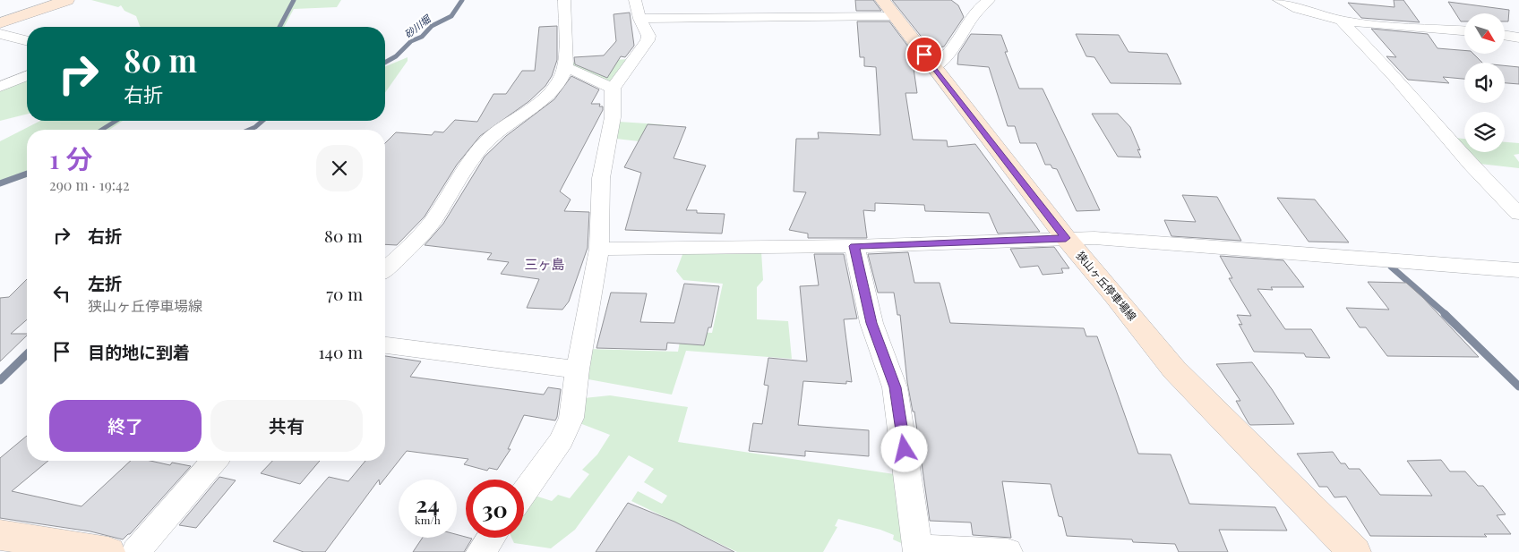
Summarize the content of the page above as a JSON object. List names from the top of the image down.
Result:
{
  "streets": {
    "main road": ["狭山ヶ丘停車場線"]
  },
  "districts": ["三ヶ島"],
  "water": ["砂川堀"],
  "north": "bottom right",
  "page": {
    "turn": ["80 m", "右折"],
    "heading": ["1 分", "290 m · 19:42"],
    "list": [
      {
        "name": "右折",
        "value": "80 m"
      },
      {
        "name": "左折",
        "note": "狭山ヶ丘停車場線",
        "value": "70 m"
      },
      {
        "name": "目的地に到着",
        "value": "140 m"
      }
    ],
    "buttons": ["終了", "共有"],
    "speed": "24 km/h",
    "limit": "30"
  }
}
